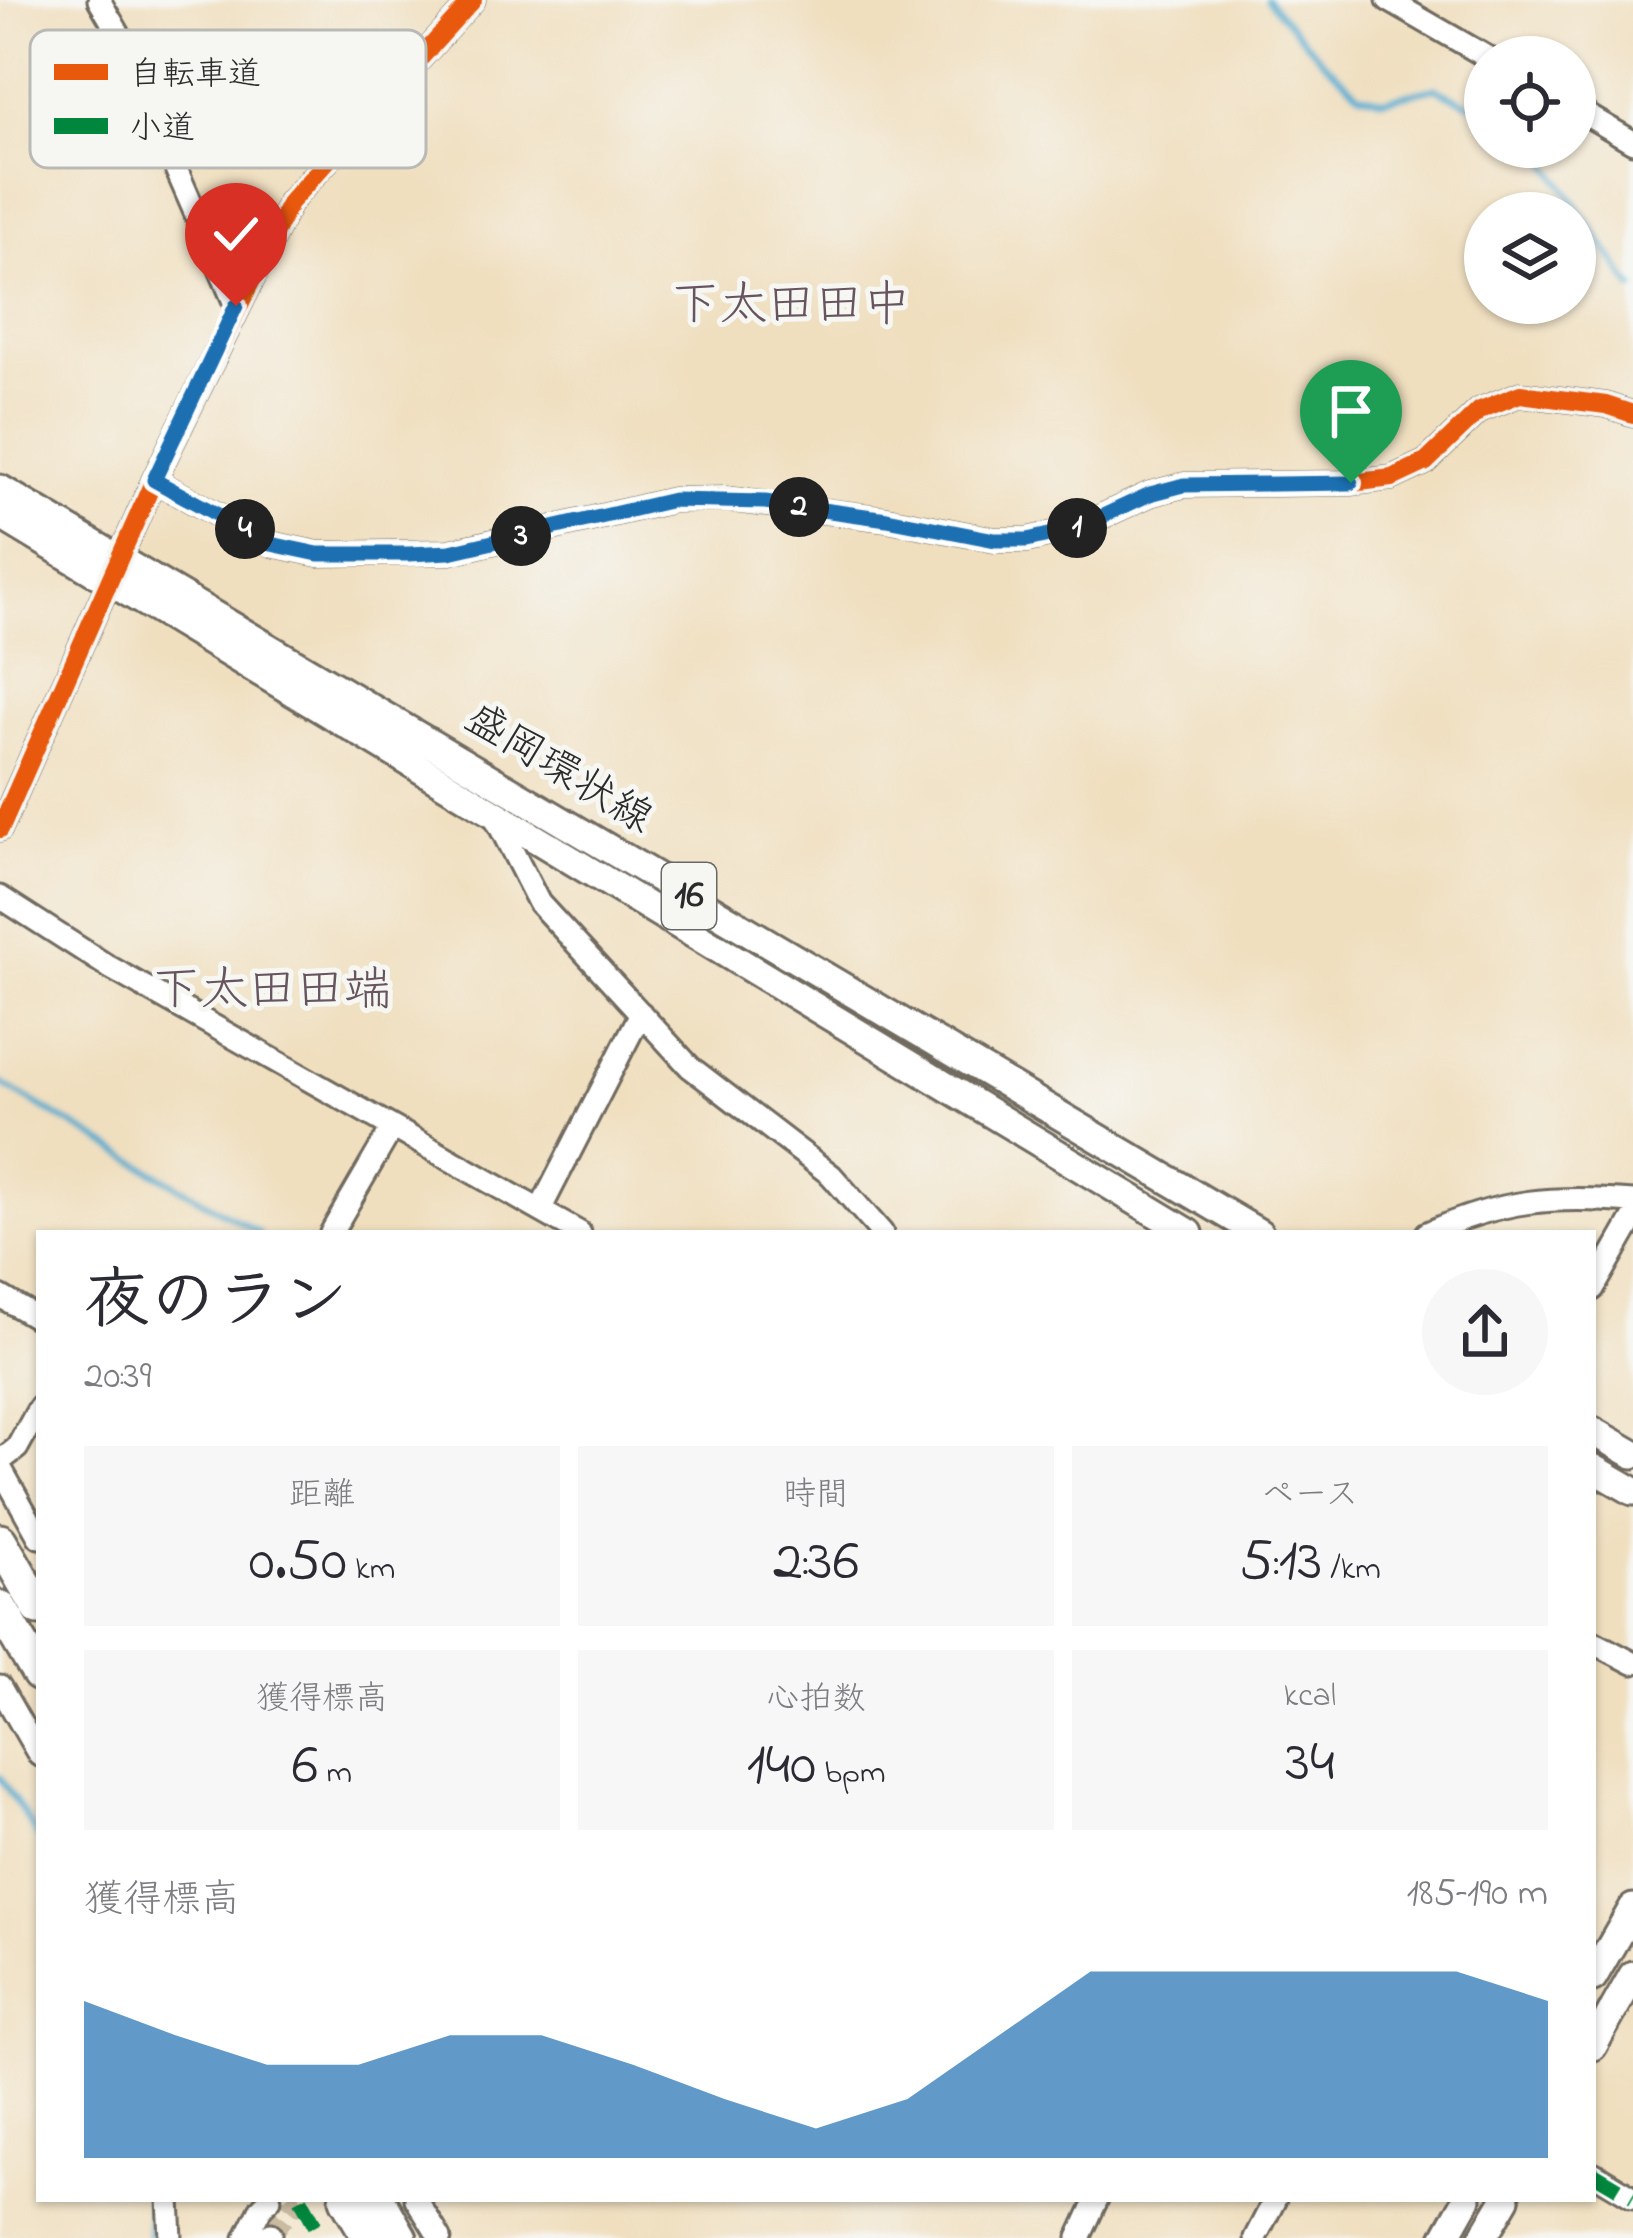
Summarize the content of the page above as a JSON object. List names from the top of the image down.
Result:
{
  "streets": {
    "main road": ["盛岡環状線", "16"]
  },
  "districts": ["下太田田中", "下太田田端"],
  "legend": ["自転車道", "小道"],
  "page": {
    "pins": [
      "2",
      "1",
      "4",
      "3"
    ],
    "heading": ["夜のラン", "20:39"],
    "stats": [
      ["距離", "0.50 km"],
      ["時間", "2:36"],
      ["ペース", "5:13 /km"],
      ["獲得標高", "6 m"],
      ["心拍数", "140 bpm"],
      ["kcal", "34"]
    ],
    "chart": ["獲得標高", "185–190 m"]
  }
}
